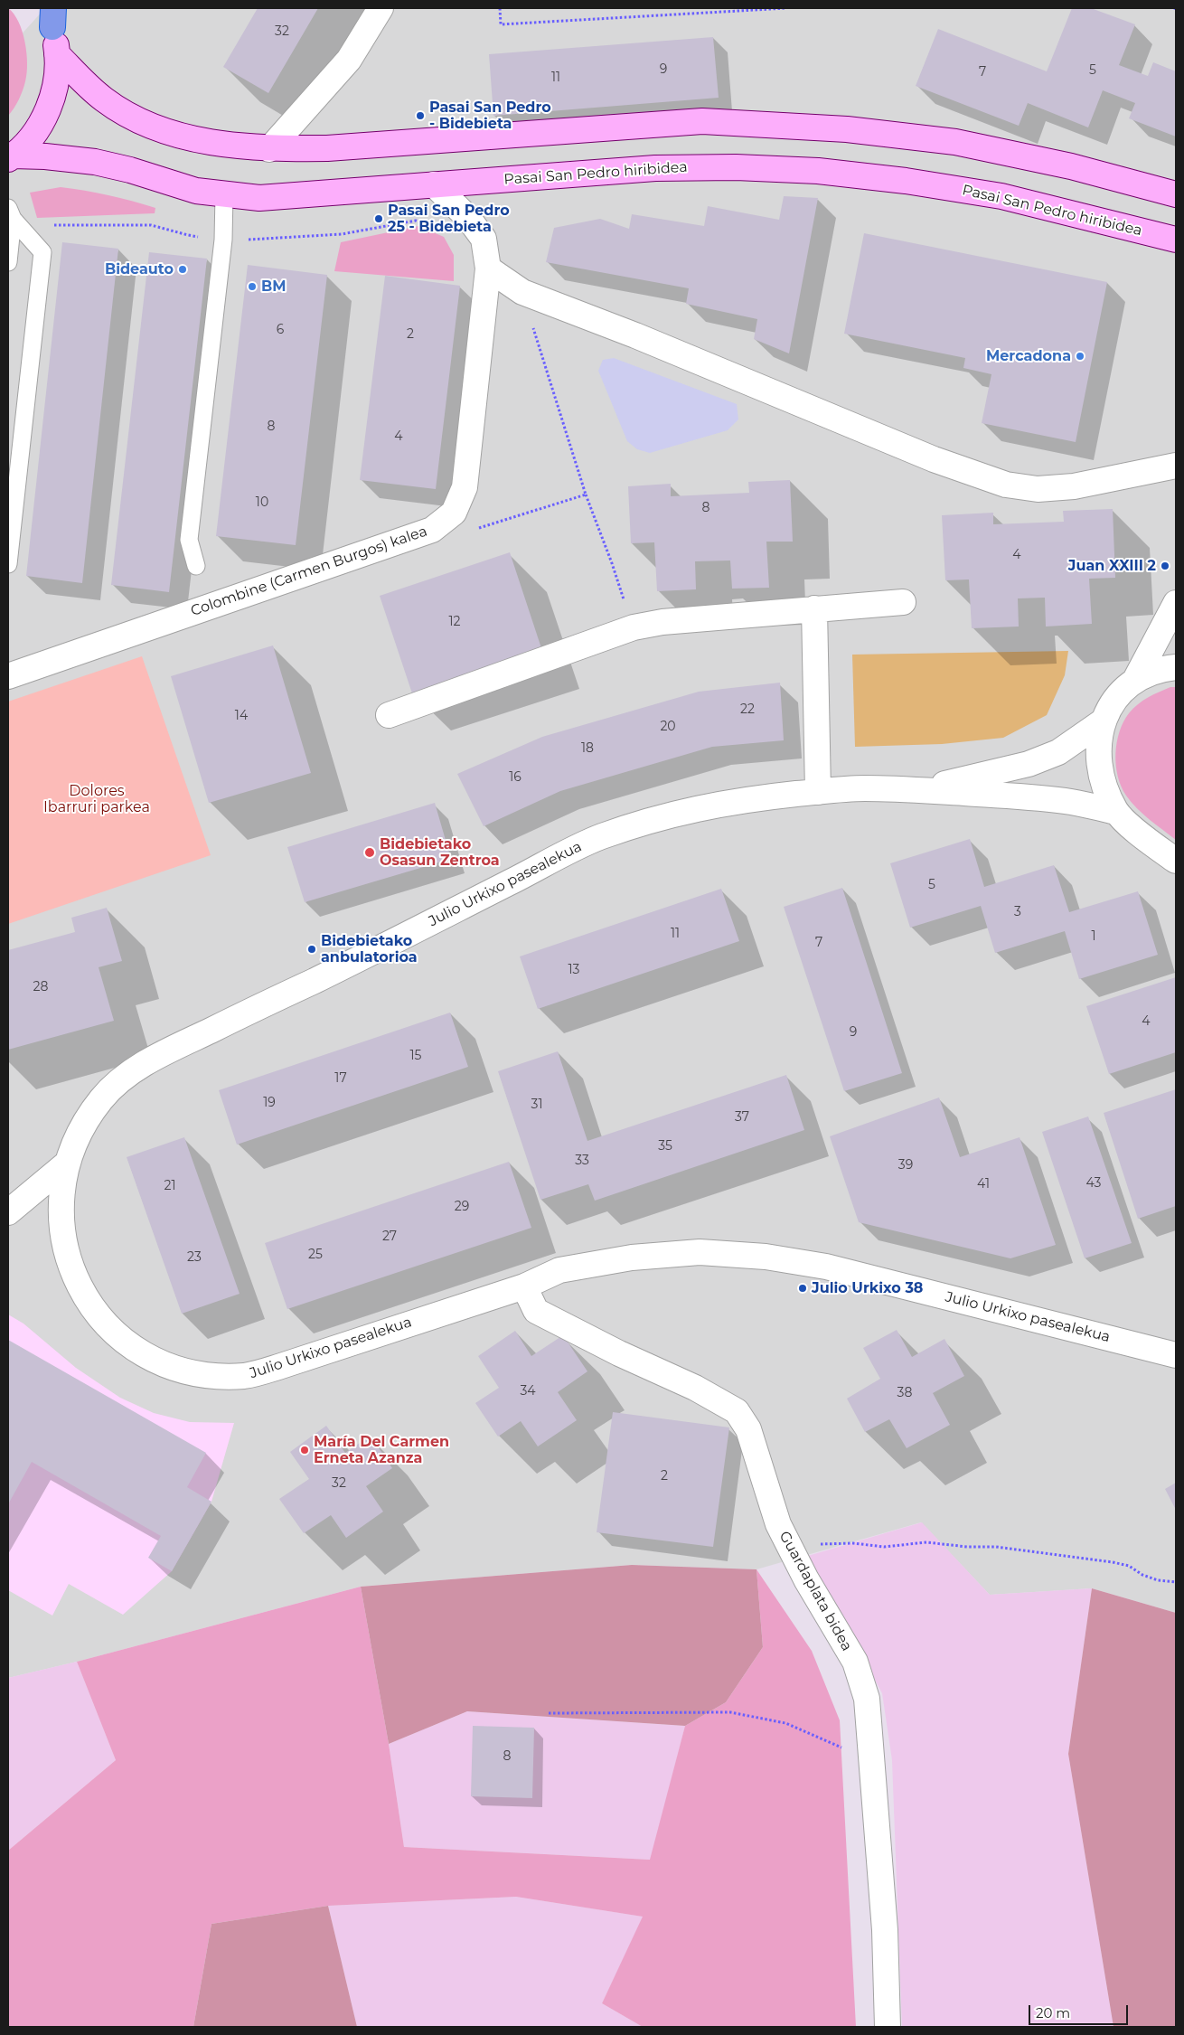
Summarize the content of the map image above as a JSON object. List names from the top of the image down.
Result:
{
  "streets": {
    "main road": ["Pasai San Pedro hiribidea"],
    "street": ["Colombine (Carmen Burgos) kalea", "Julio Urkixo pasealekua", "Guardaplata bidea"]
  },
  "crossings": [
    ["Pasai San Pedro hiribidea", "Colombine (Carmen Burgos) kalea"],
    ["Julio Urkixo pasealekua", "Guardaplata bidea"]
  ],
  "parks": ["Dolores Ibarruri parkea"],
  "places": [
    "Pasai San Pedro - Bidebieta",
    "Pasai San Pedro 25 - Bidebieta",
    "Bideauto",
    "BM",
    "Mercadona",
    "Juan XXIII 2",
    "Bidebietako Osasun Zentroa",
    "Bidebietako anbulatorioa",
    "Julio Urkixo 38",
    "María Del Carmen Erneta Azanza"
  ],
  "house_numbers": [
    "32",
    "9",
    "5",
    "7",
    "11",
    "6",
    "2",
    "8",
    "4",
    "10",
    "8",
    "4",
    "12",
    "22",
    "14",
    "20",
    "18",
    "16",
    "5",
    "3",
    "11",
    "1",
    "7",
    "13",
    "28",
    "4",
    "9",
    "15",
    "17",
    "19",
    "31",
    "37",
    "35",
    "33",
    "39",
    "43",
    "41",
    "21",
    "29",
    "27",
    "25",
    "23",
    "34",
    "38",
    "2",
    "32",
    "8"
  ],
  "scale_bar": "20 m"
}
